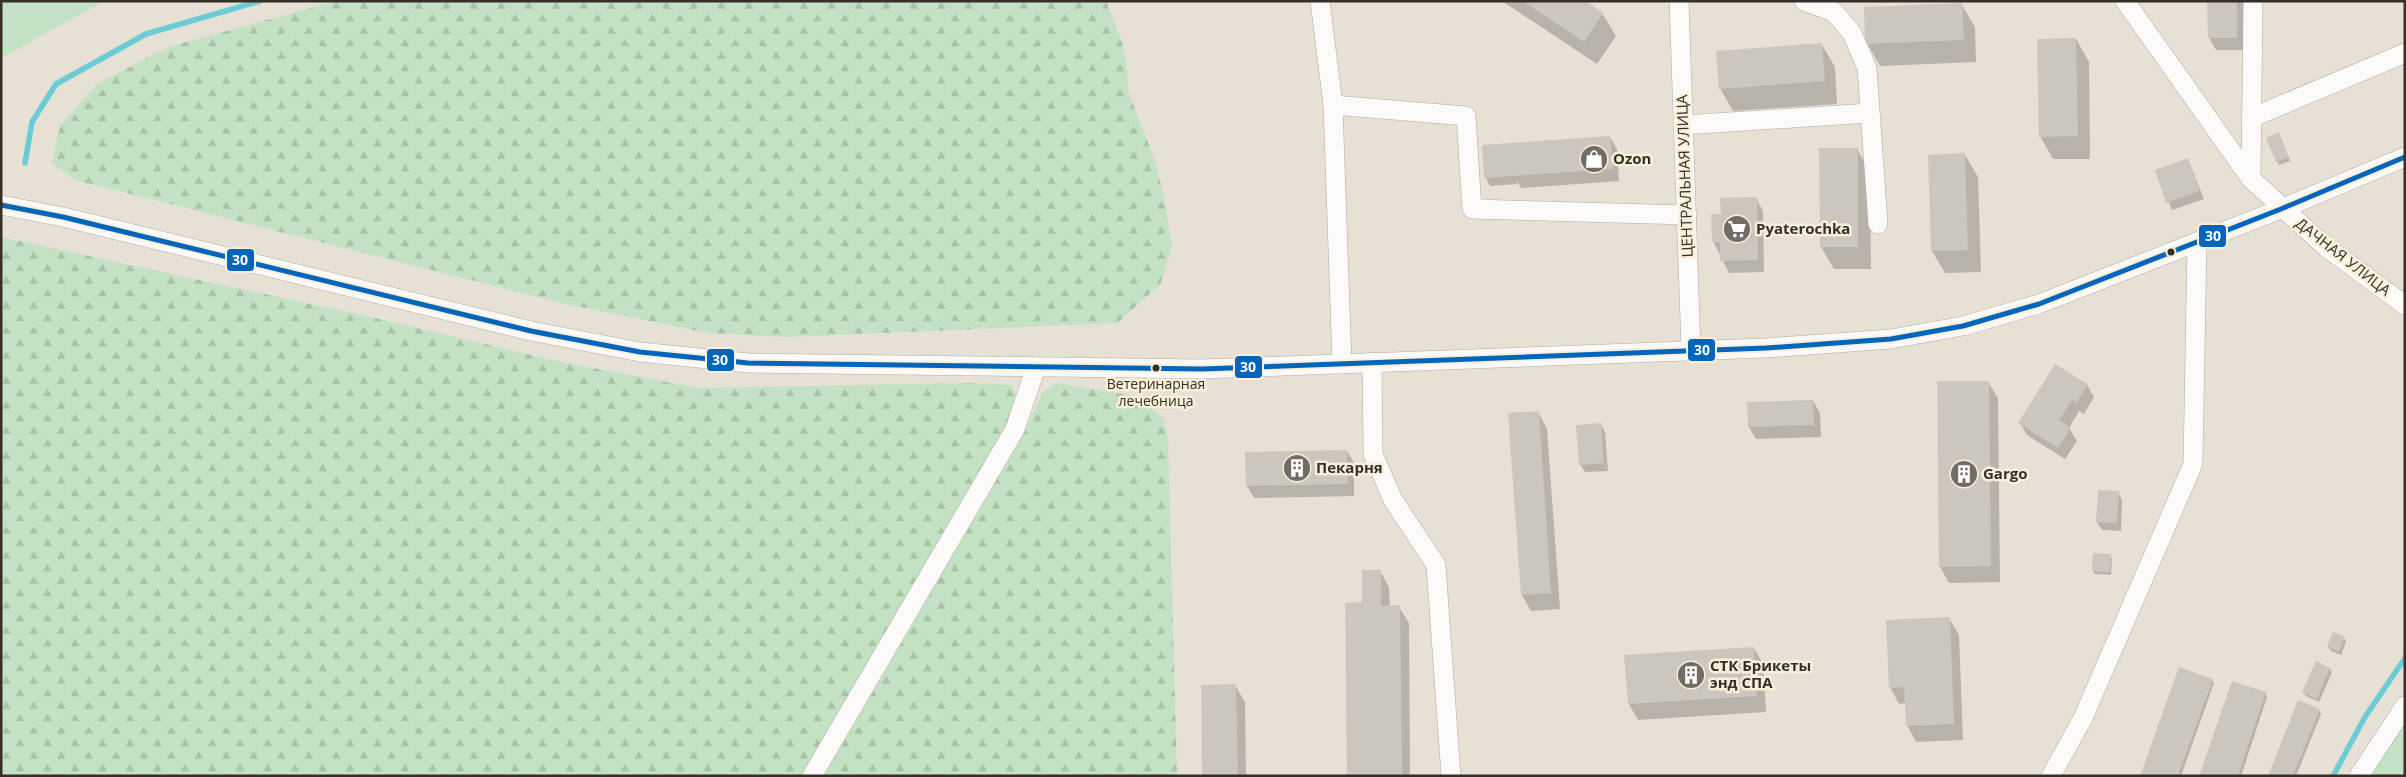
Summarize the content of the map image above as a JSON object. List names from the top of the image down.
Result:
{
  "streets": {
    "street": ["ЦЕНТРАЛЬНАЯ УЛИЦА", "ДАЧНАЯ УЛИЦА"]
  },
  "places": {
    "shop": ["Ozon"],
    "supermarket": ["Pyaterochka"],
    "other": ["Ветеринарная лечебница"],
    "building": ["Пекарня", "Gargo", "СТК Брикеты энд СПА"]
  },
  "lines": ["transit line 30"]
}
